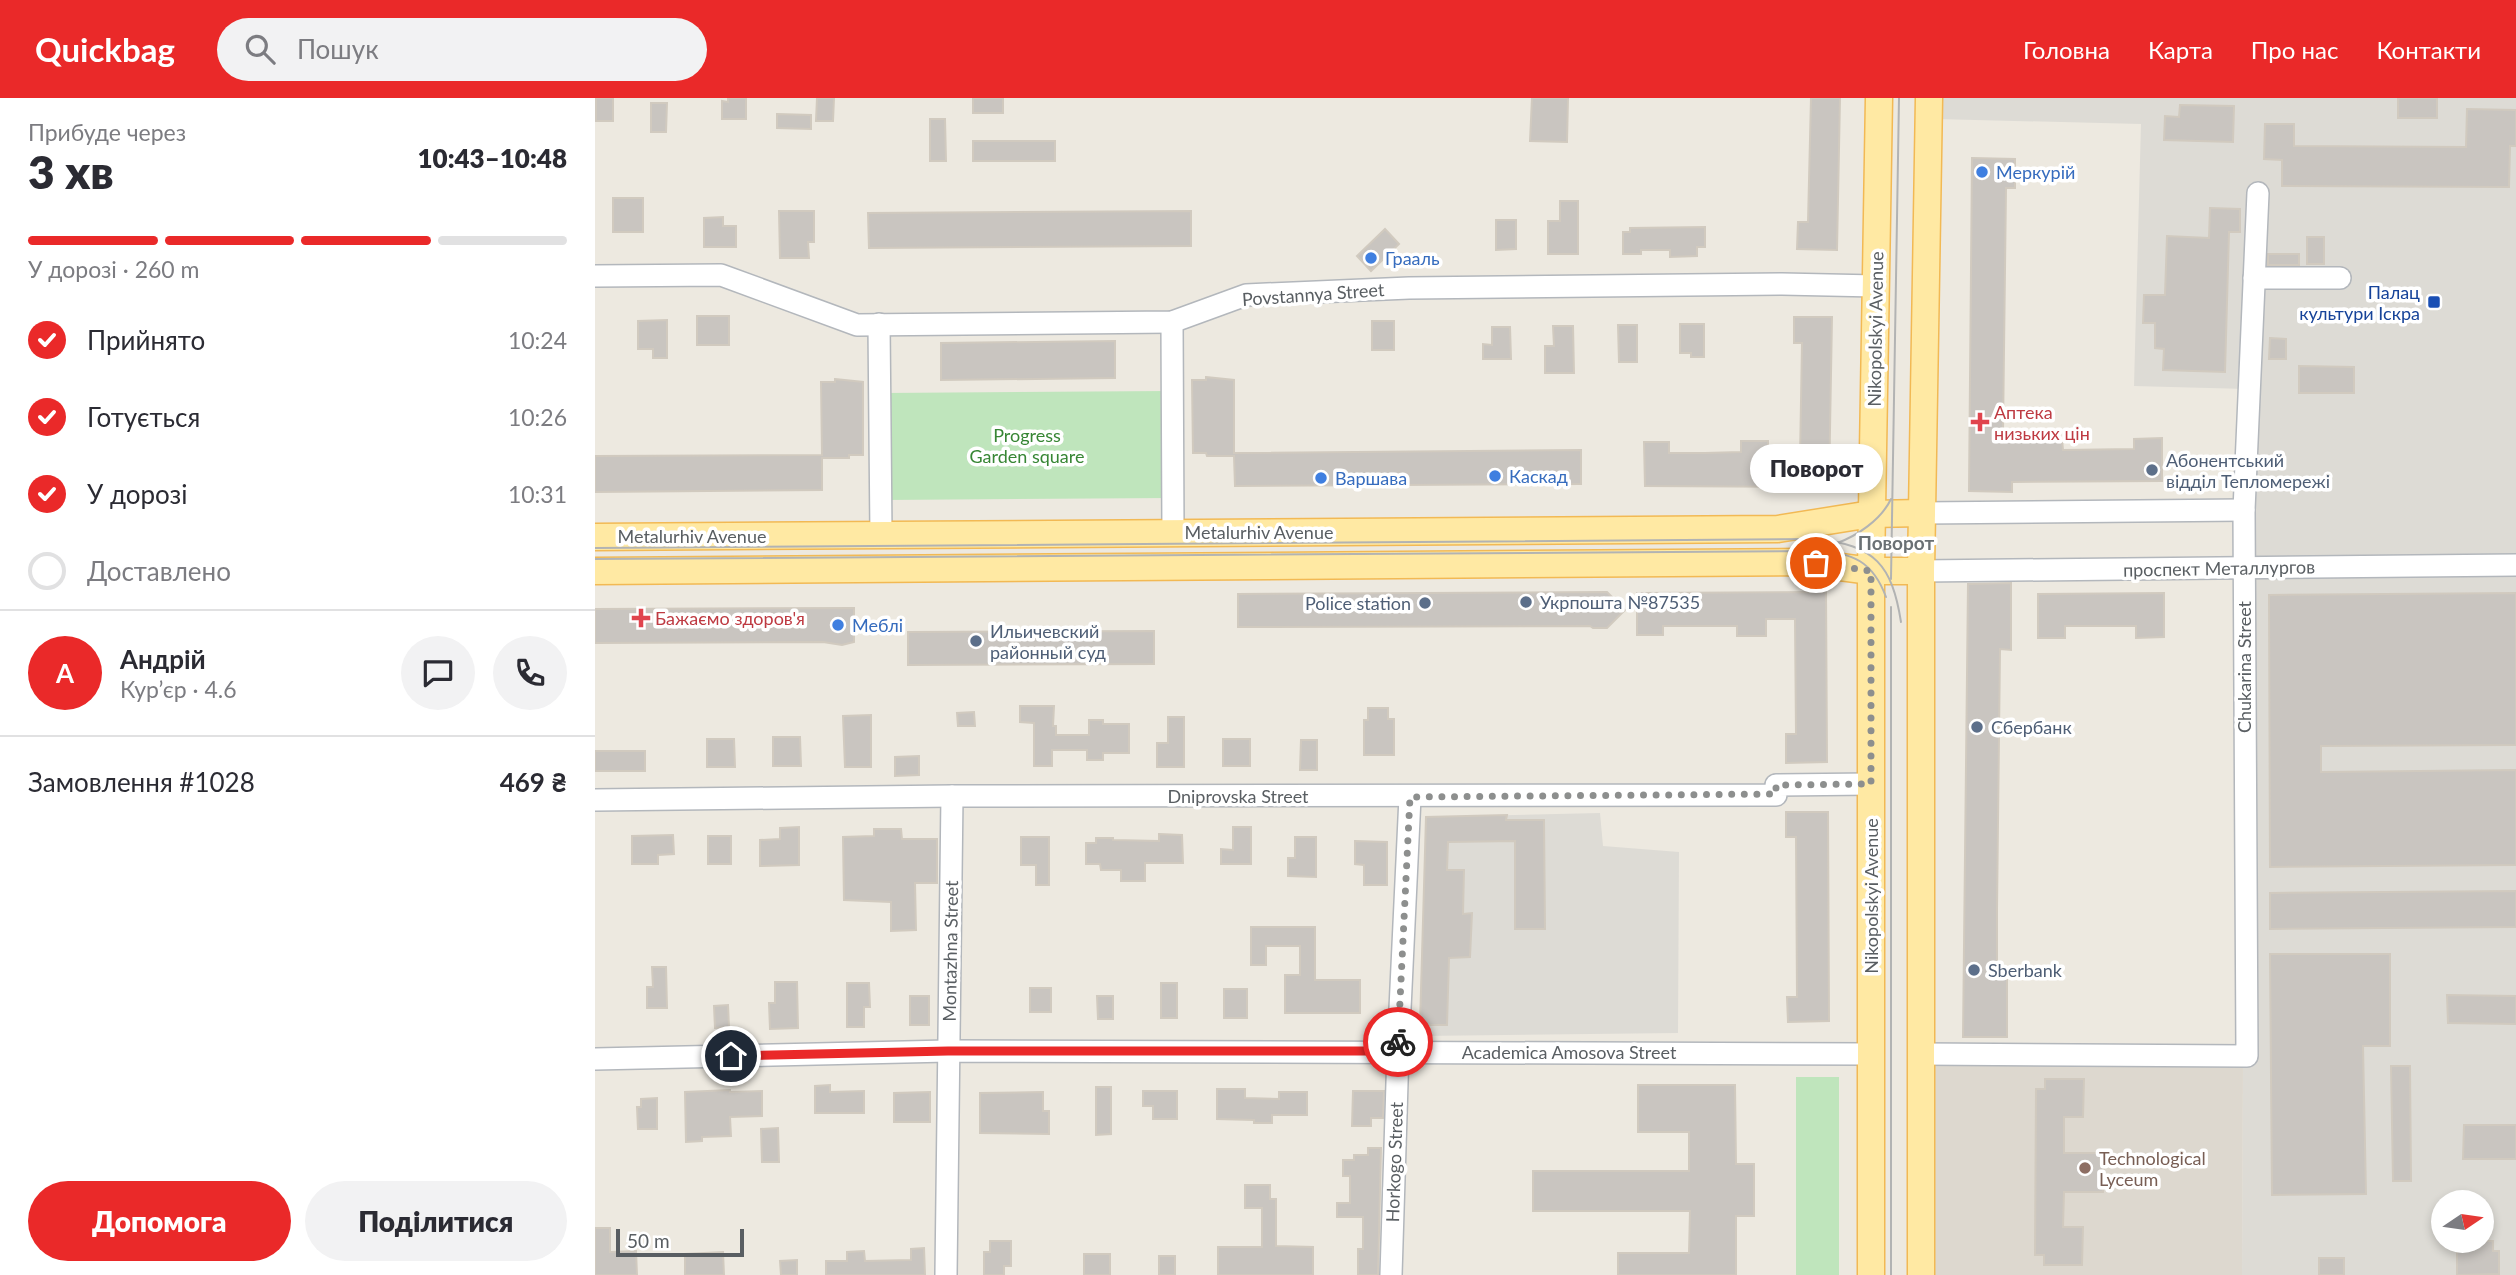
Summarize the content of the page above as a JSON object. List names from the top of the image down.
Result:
{
  "streets": {
    "main road": ["Nikopolskyi Avenue", "Metalurhiv Avenue"],
    "street": [
      "Povstannya Street",
      "проспект Металлургов",
      "Chukarina Street",
      "Dniprovska Street",
      "Montazhna Street",
      "Academica Amosova Street",
      "Horkogo Street"
    ]
  },
  "crossings": [
    ["Povstannya Street", "Nikopolskyi Avenue"],
    ["Nikopolskyi Avenue", "Metalurhiv Avenue"],
    ["Nikopolskyi Avenue", "Dniprovska Street"],
    ["Nikopolskyi Avenue", "Academica Amosova Street"],
    ["Metalurhiv Avenue", "проспект Металлургов"],
    ["проспект Металлургов", "Chukarina Street"],
    ["Dniprovska Street", "Montazhna Street"],
    ["Dniprovska Street", "Horkogo Street"],
    ["Montazhna Street", "Academica Amosova Street"],
    ["Academica Amosova Street", "Horkogo Street"]
  ],
  "districts": ["Поворот"],
  "parks": ["Progress Garden square"],
  "places": {
    "other": [
      "Меркурій",
      "Грааль",
      "Абонентський відділ Тепломережі",
      "Каскад",
      "Варшава",
      "Поворот",
      "Укрпошта №87535",
      "Police station",
      "Меблі",
      "Ильичевский районный суд",
      "Сбербанк",
      "Sberbank",
      "Technological Lyceum"
    ],
    "transit": ["Палац культури Іскра"],
    "health": ["Аптека низьких цін", "Бажаємо здоров'я"]
  },
  "scale_bar": "50 m",
  "north": "right",
  "page": {
    "header": "Quickbag",
    "search": "Пошук",
    "nav": [
      "Головна",
      "Карта",
      "Про нас",
      "Контакти"
    ],
    "heading": ["3 хв", "Прибуде через", "10:43–10:48"],
    "panel": [
      "Андрій",
      "Кур’єр · 4.6",
      "Замовлення #1028",
      "469 ₴"
    ],
    "bar": "У дорозі · 260 m",
    "list": [
      ["Прийнято", "10:24"],
      ["Готується", "10:26"],
      ["У дорозі", "10:31"],
      "Доставлено"
    ],
    "bubble": "Поворот",
    "round": "А",
    "buttons": ["Допомога", "Поділитися"],
    "scale": "50 m"
  }
}
